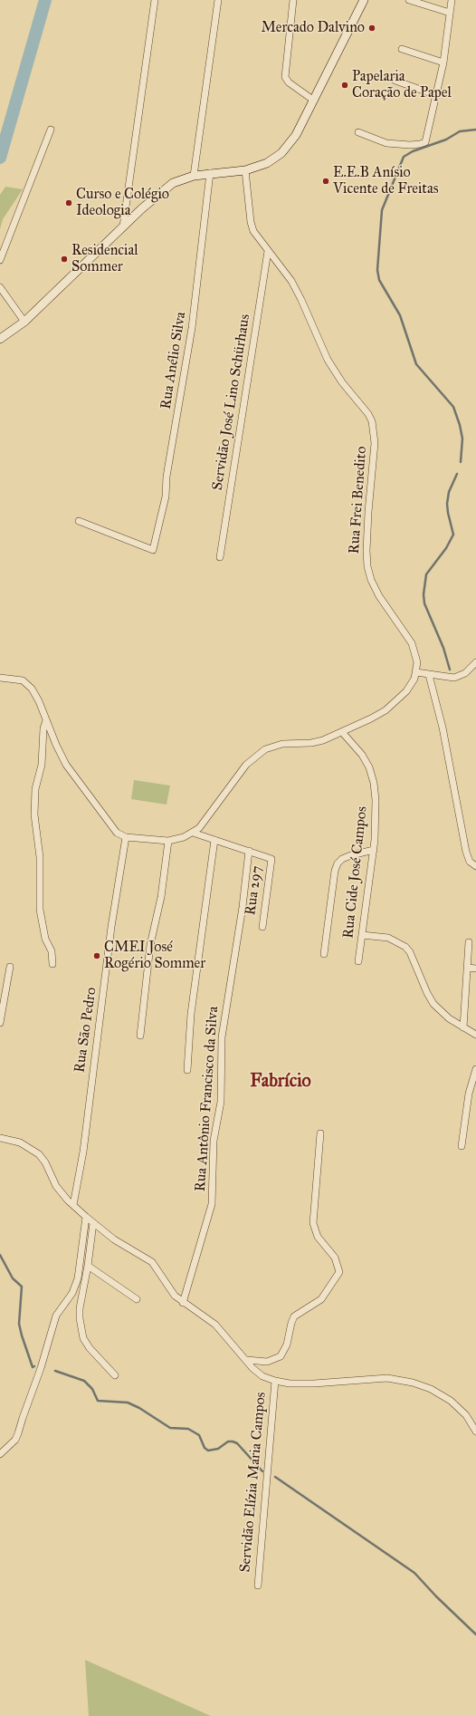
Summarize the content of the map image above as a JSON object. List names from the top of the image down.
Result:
{
  "streets": {
    "street": [
      "Rua Anélio Silva",
      "Servidão José Lino Schürhaus",
      "Rua Frei Benedito",
      "Rua Cide José Campos",
      "Rua 297",
      "Rua São Pedro",
      "Rua Antônio Francisco da Silva",
      "Servidão Elízia Maria Campos"
    ]
  },
  "crossings": [
    ["Servidão José Lino Schürhaus", "Rua Frei Benedito"],
    ["Rua 297", "Rua Antônio Francisco da Silva"]
  ],
  "districts": ["Fabrício"],
  "places": [
    "Mercado Dalvino",
    "Papelaria Coração de Papel",
    "E.E.B Anísio Vicente de Freitas",
    "Curso e Colégio Ideologia",
    "Residencial Sommer",
    "CMEI José Rogério Sommer"
  ]
}
